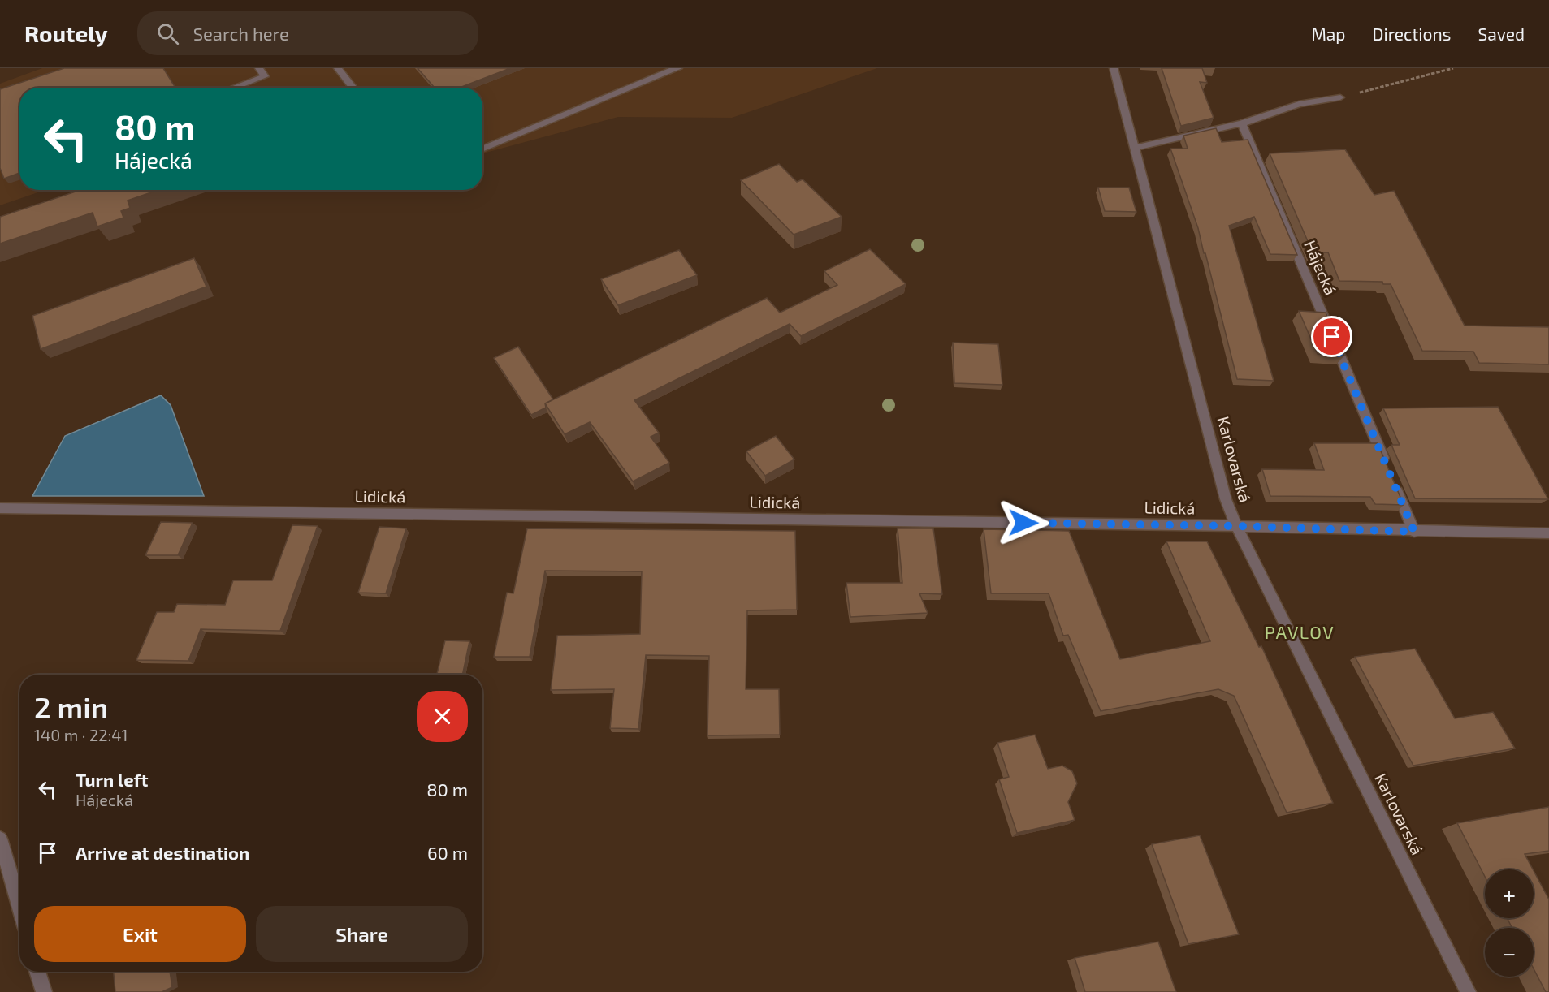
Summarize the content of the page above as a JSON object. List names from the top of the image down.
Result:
{
  "streets": {
    "street": ["Hájecká", "Karlovarská", "Lidická"]
  },
  "crossings": [
    ["Hájecká", "Lidická"],
    ["Karlovarská", "Lidická"]
  ],
  "districts": ["PAVLOV"],
  "page": {
    "header": "Routely",
    "search": "Search here",
    "nav": ["Map", "Directions", "Saved"],
    "turn": ["80 m", "Hájecká"],
    "heading": ["2 min", "140 m · 22:41"],
    "list": [
      {
        "name": "Turn left",
        "note": "Hájecká",
        "value": "80 m"
      },
      {
        "name": "Arrive at destination",
        "value": "60 m"
      }
    ],
    "map_buttons": ["+", "−"],
    "buttons": ["Exit", "Share"]
  }
}
